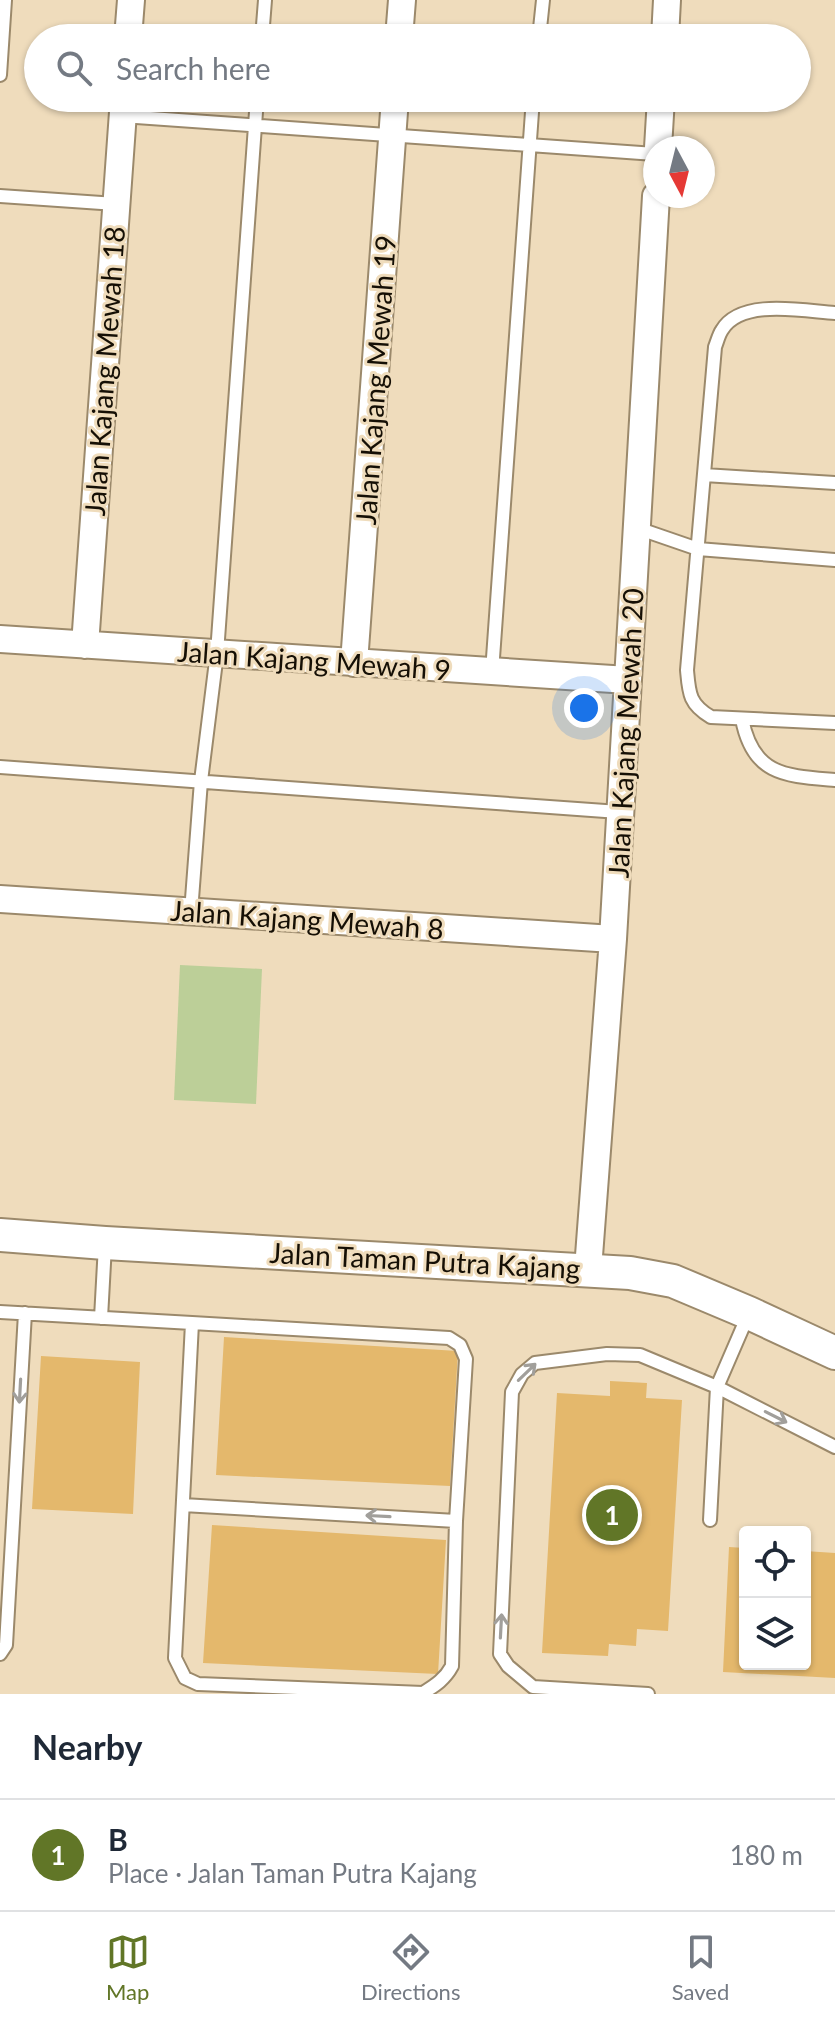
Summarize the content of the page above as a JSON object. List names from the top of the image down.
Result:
{
  "streets": {
    "street": [
      "Jalan Kajang Mewah 18",
      "Jalan Kajang Mewah 19",
      "Jalan Kajang Mewah 9",
      "Jalan Kajang Mewah 20",
      "Jalan Kajang Mewah 8",
      "Jalan Taman Putra Kajang"
    ]
  },
  "crossings": [
    ["Jalan Kajang Mewah 18", "Jalan Kajang Mewah 9"],
    ["Jalan Kajang Mewah 19", "Jalan Kajang Mewah 9"],
    ["Jalan Kajang Mewah 9", "Jalan Kajang Mewah 20"],
    ["Jalan Kajang Mewah 20", "Jalan Kajang Mewah 8"],
    ["Jalan Kajang Mewah 20", "Jalan Taman Putra Kajang"]
  ],
  "north": "bottom",
  "page": {
    "search": "Search here",
    "pins": "1",
    "heading": "Nearby",
    "list": [
      {
        "mark": "1",
        "name": "B",
        "note": "Place · Jalan Taman Putra Kajang",
        "value": "180 m"
      }
    ],
    "nav": ["Map", "Directions", "Saved"]
  }
}
